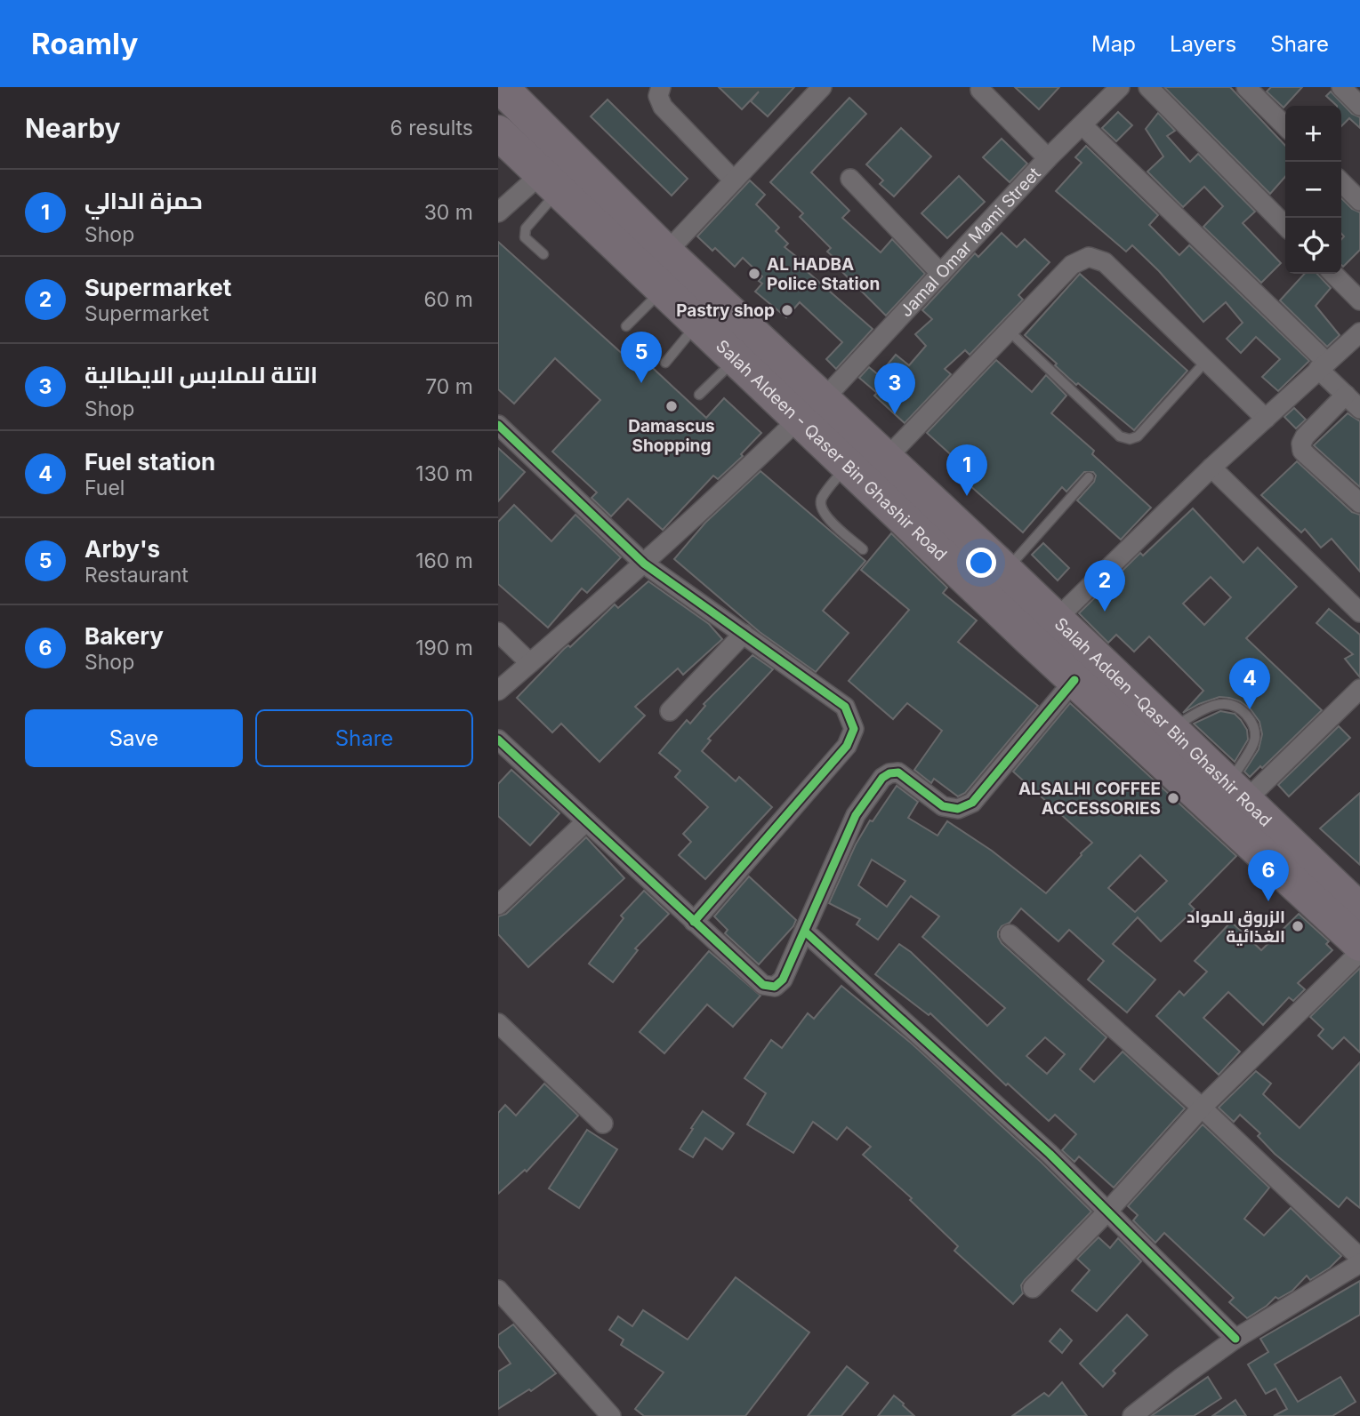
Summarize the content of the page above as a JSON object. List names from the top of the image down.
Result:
{
  "streets": {
    "highway": ["Salah Aldeen - Qaser Bin Ghashir Road", "Salah Adden -Qasr Bin Ghashir Road"],
    "street": ["Jamal Omar Mami Street"]
  },
  "crossings": [
    ["Jamal Omar Mami Street", "Salah Aldeen - Qaser Bin Ghashir Road"],
    ["Salah Aldeen - Qaser Bin Ghashir Road", "Salah Adden -Qasr Bin Ghashir Road"]
  ],
  "places": [
    "AL HADBA Police Station",
    "Pastry shop",
    "Damascus Shopping",
    "ALSALHI COFFEE ACCESSORIES",
    "الزروق للمواد الغذائية"
  ],
  "page": {
    "header": "Roamly",
    "nav": ["Map", "Layers", "Share"],
    "heading": ["Nearby", "6 results"],
    "map_buttons": ["+", "−"],
    "list": [
      {
        "mark": "1",
        "name": "حمزة الدالي",
        "note": "Shop",
        "value": "30 m"
      },
      {
        "mark": "2",
        "name": "Supermarket",
        "note": "Supermarket",
        "value": "60 m"
      },
      {
        "mark": "3",
        "name": "التلة للملابس الايطالية",
        "note": "Shop",
        "value": "70 m"
      },
      {
        "mark": "4",
        "name": "Fuel station",
        "note": "Fuel",
        "value": "130 m"
      },
      {
        "mark": "5",
        "name": "Arby's",
        "note": "Restaurant",
        "value": "160 m"
      },
      {
        "mark": "6",
        "name": "Bakery",
        "note": "Shop",
        "value": "190 m"
      }
    ],
    "pins": [
      "5",
      "3",
      "1",
      "2",
      "4",
      "6"
    ],
    "buttons": ["Save", "Share"]
  }
}
